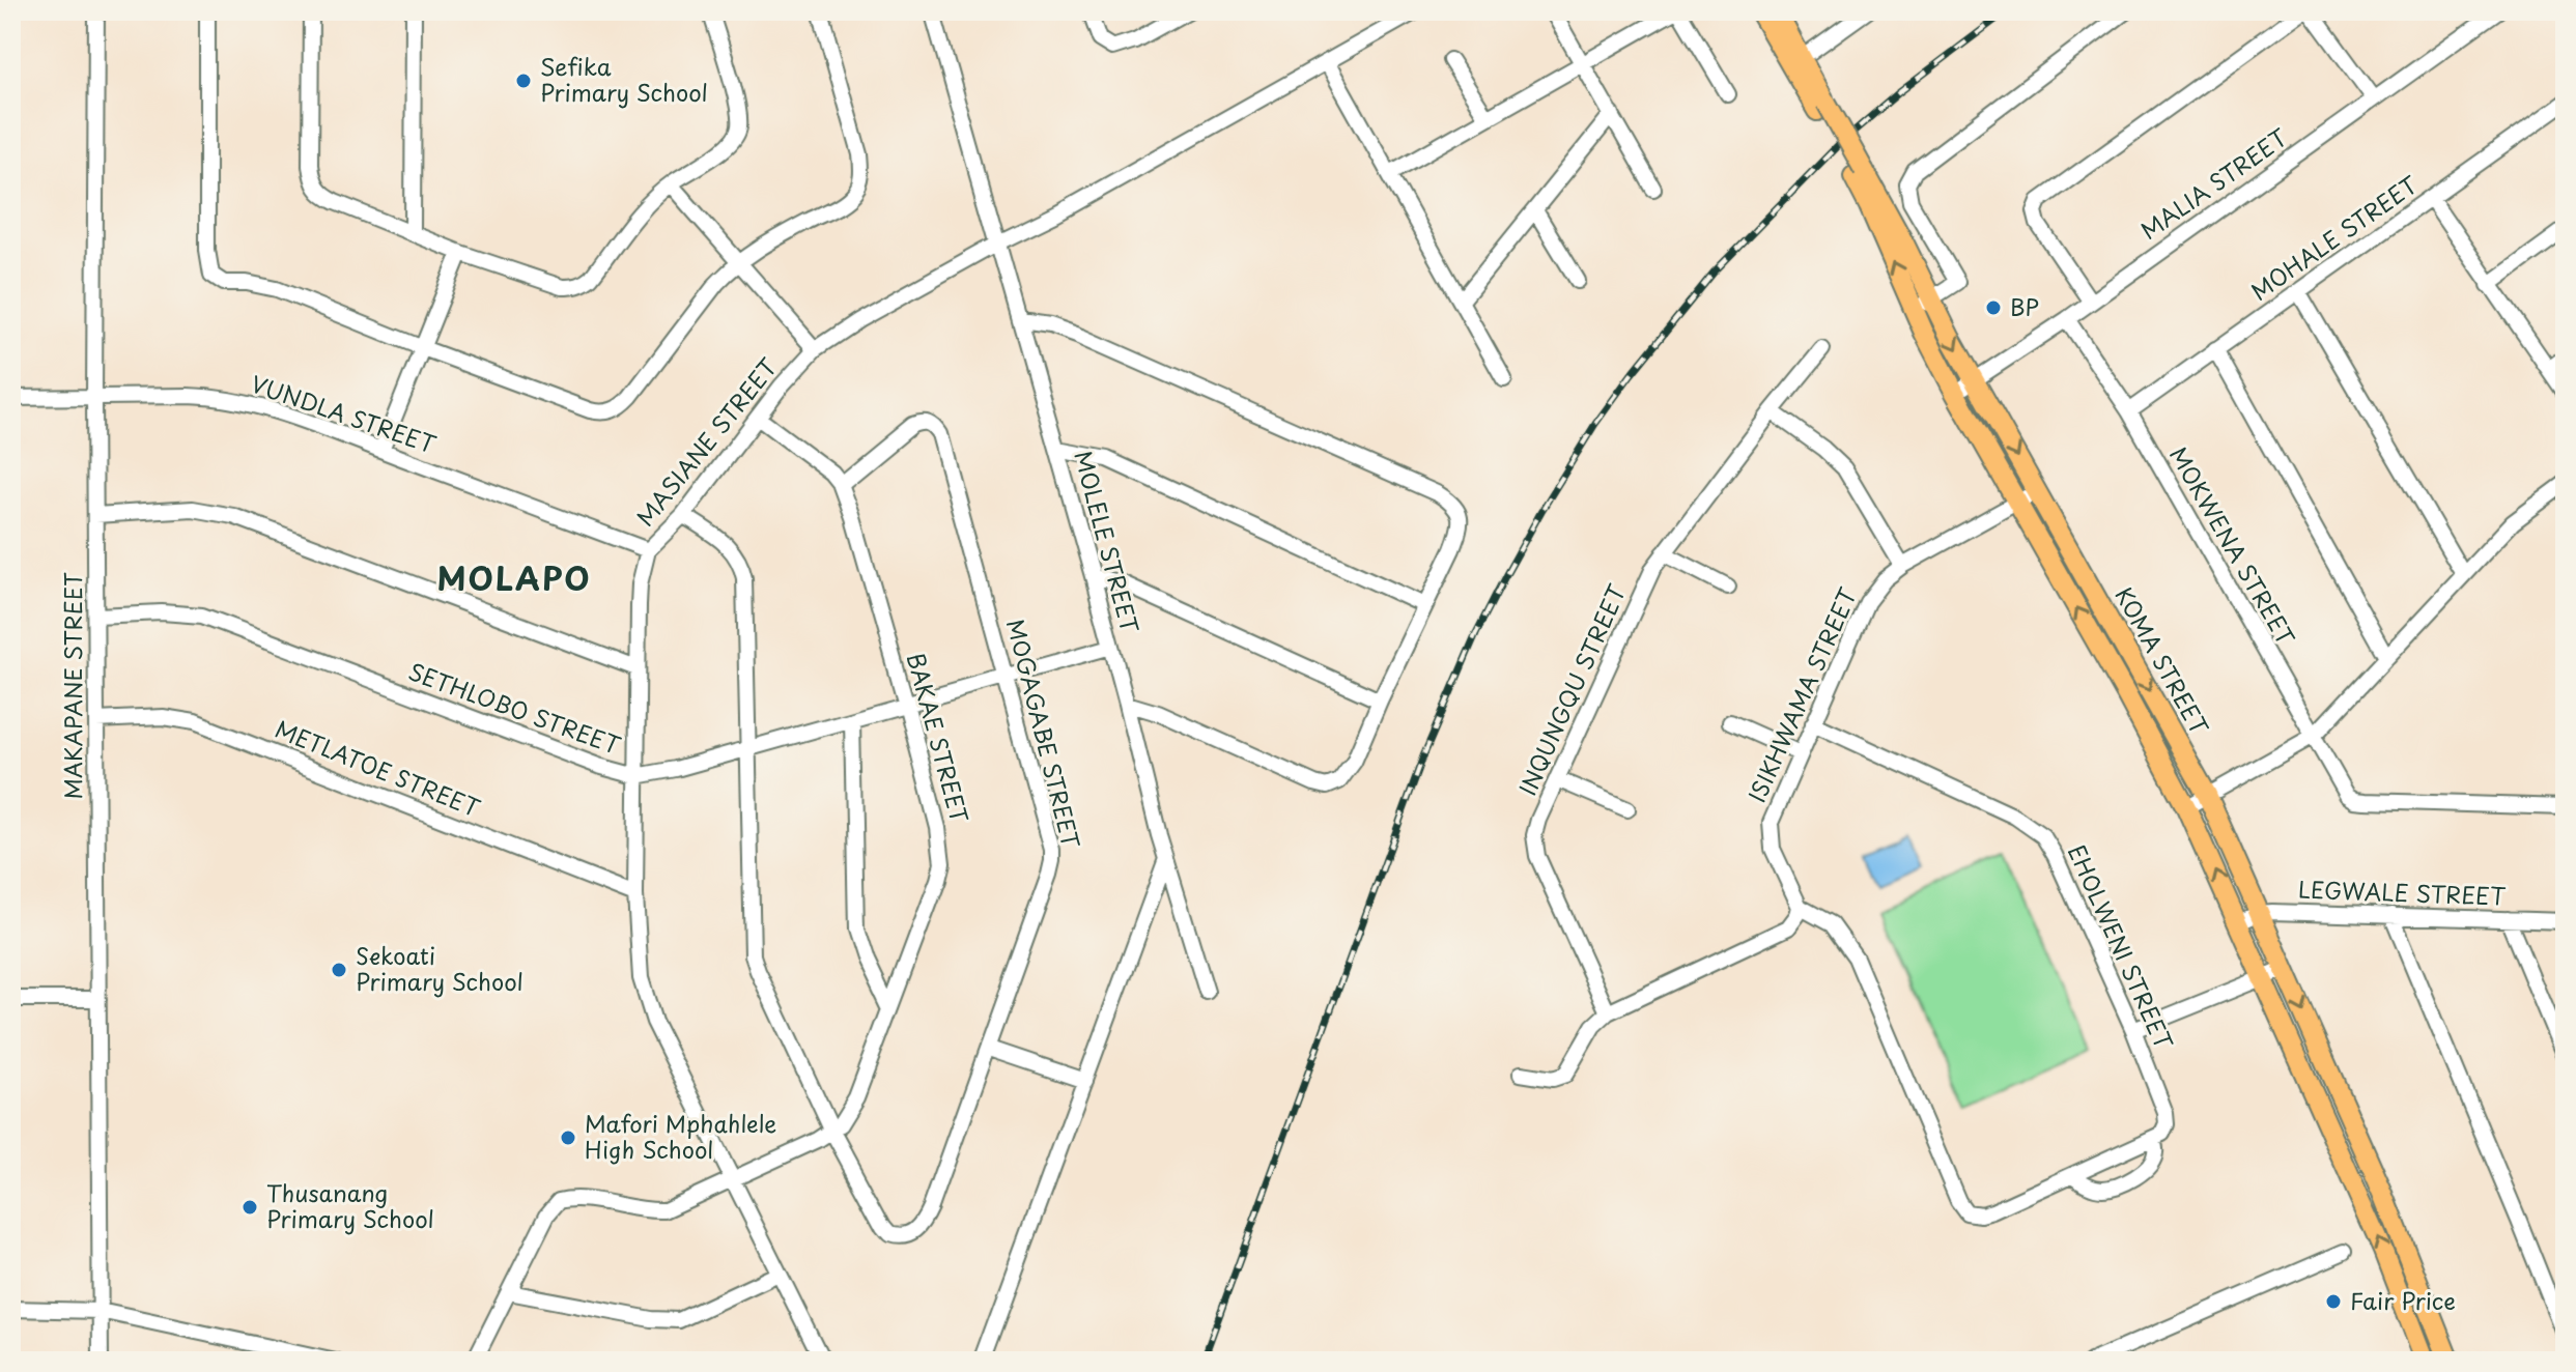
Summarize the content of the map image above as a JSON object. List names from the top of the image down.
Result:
{
  "streets": {
    "main road": ["KOMA STREET"],
    "street": [
      "MALIA STREET",
      "MOHALE STREET",
      "VUNDLA STREET",
      "MASIANE STREET",
      "MOLELE STREET",
      "MOKWENA STREET",
      "MAKAPANE STREET",
      "INQUNGQU STREET",
      "ISIKHWAMA STREET",
      "SETHLOBO STREET",
      "MOGAGABE STREET",
      "BAKAE STREET",
      "METLATOE STREET",
      "LEGWALE STREET",
      "EHOLWENI STREET"
    ]
  },
  "crossings": [
    ["MALIA STREET", "MOKWENA STREET"],
    ["MALIA STREET", "KOMA STREET"],
    ["MOHALE STREET", "MOKWENA STREET"],
    ["VUNDLA STREET", "MASIANE STREET"],
    ["VUNDLA STREET", "MAKAPANE STREET"],
    ["MASIANE STREET", "MOLELE STREET"],
    ["MASIANE STREET", "SETHLOBO STREET"],
    ["MASIANE STREET", "BAKAE STREET"],
    ["MASIANE STREET", "METLATOE STREET"],
    ["MOLELE STREET", "SETHLOBO STREET"],
    ["KOMA STREET", "ISIKHWAMA STREET"],
    ["KOMA STREET", "LEGWALE STREET"],
    ["MAKAPANE STREET", "SETHLOBO STREET"],
    ["MAKAPANE STREET", "METLATOE STREET"],
    ["ISIKHWAMA STREET", "EHOLWENI STREET"],
    ["SETHLOBO STREET", "MOGAGABE STREET"],
    ["SETHLOBO STREET", "BAKAE STREET"],
    ["MOGAGABE STREET", "BAKAE STREET"]
  ],
  "districts": ["MOLAPO"],
  "places": [
    "Sefika Primary School",
    "BP",
    "Sekoati Primary School",
    "Mafori Mphahlele High School",
    "Thusanang Primary School",
    "Fair Price"
  ]
}
